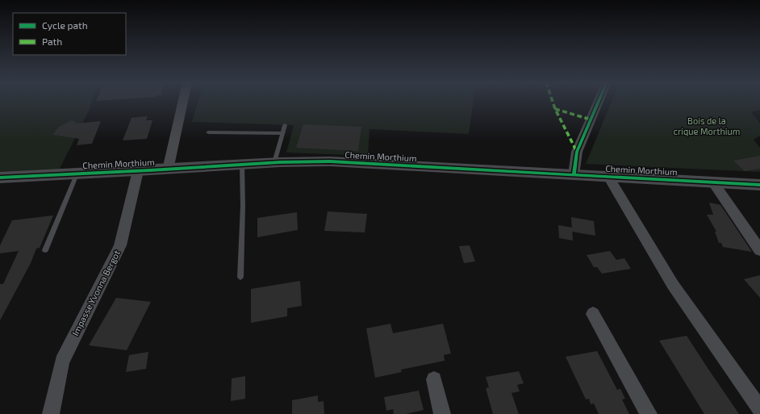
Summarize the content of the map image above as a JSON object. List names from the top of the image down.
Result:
{
  "streets": {
    "street": ["Chemin Morthium", "Impasse Yvonna Bergot"]
  },
  "crossings": [
    ["Chemin Morthium", "Impasse Yvonna Bergot"]
  ],
  "parks": ["Bois de la crique Morthium"],
  "legend": ["Cycle path", "Path"]
}
